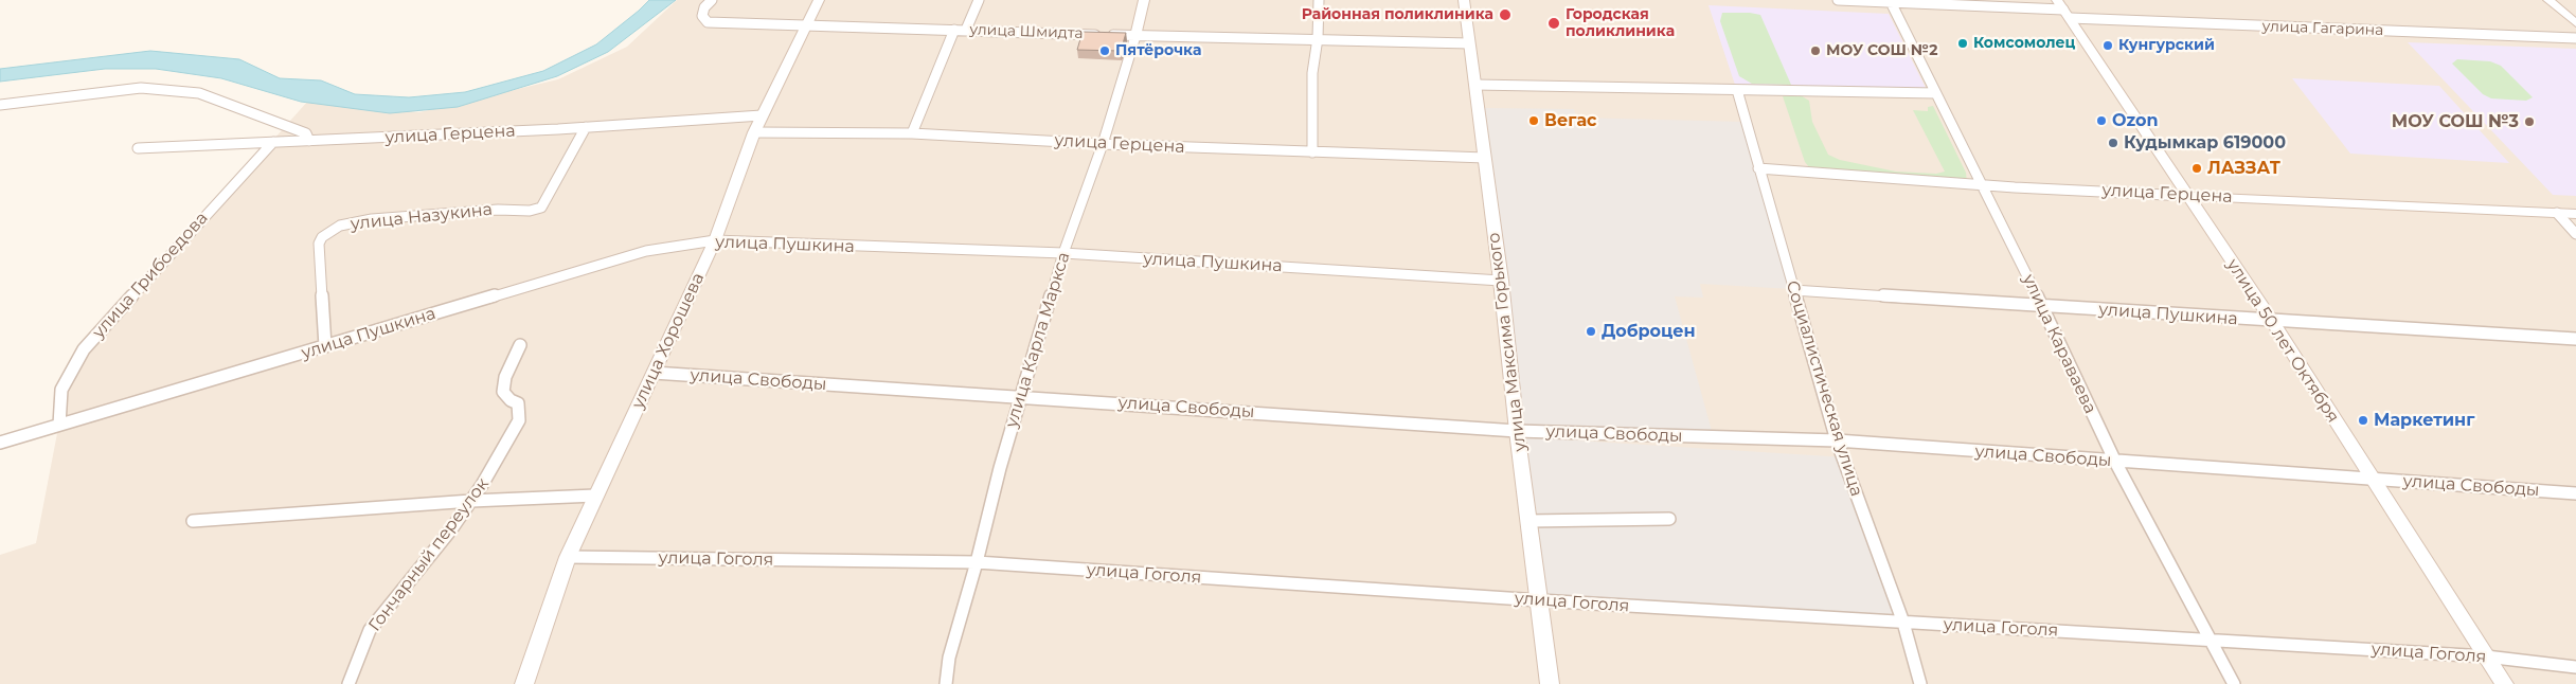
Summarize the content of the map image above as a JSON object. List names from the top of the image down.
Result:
{
  "streets": {
    "street": [
      "улица Гагарина",
      "улица Шмидта",
      "улица Герцена",
      "улица Назукина",
      "улица Пушкина",
      "улица Грибоедова",
      "улица Карла Маркса",
      "улица Хорошева",
      "улица 50 лет Октября",
      "улица Максима Горького",
      "улица Караваева",
      "улица Свободы",
      "Социалистическая улица",
      "Гончарный переулок",
      "улица Гоголя"
    ]
  },
  "crossings": [
    ["улица Гагарина", "улица 50 лет Октября"],
    ["улица Гагарина", "улица Караваева"],
    ["улица Шмидта", "улица Карла Маркса"],
    ["улица Шмидта", "улица Хорошева"],
    ["улица Шмидта", "улица Максима Горького"],
    ["улица Герцена", "улица Назукина"],
    ["улица Герцена", "улица Грибоедова"],
    ["улица Герцена", "улица Карла Маркса"],
    ["улица Герцена", "улица Хорошева"],
    ["улица Герцена", "улица 50 лет Октября"],
    ["улица Герцена", "улица Максима Горького"],
    ["улица Герцена", "улица Караваева"],
    ["улица Герцена", "Социалистическая улица"],
    ["улица Назукина", "улица Пушкина"],
    ["улица Пушкина", "улица Грибоедова"],
    ["улица Пушкина", "улица Карла Маркса"],
    ["улица Пушкина", "улица Хорошева"],
    ["улица Пушкина", "улица 50 лет Октября"],
    ["улица Пушкина", "улица Максима Горького"],
    ["улица Пушкина", "улица Караваева"],
    ["улица Пушкина", "Социалистическая улица"],
    ["улица Карла Маркса", "улица Свободы"],
    ["улица Карла Маркса", "улица Гоголя"],
    ["улица Хорошева", "улица Свободы"],
    ["улица Хорошева", "улица Гоголя"],
    ["улица 50 лет Октября", "улица Свободы"],
    ["улица 50 лет Октября", "улица Гоголя"],
    ["улица Максима Горького", "улица Свободы"],
    ["улица Максима Горького", "улица Гоголя"],
    ["улица Караваева", "улица Свободы"],
    ["улица Караваева", "улица Гоголя"],
    ["улица Свободы", "Социалистическая улица"],
    ["Социалистическая улица", "улица Гоголя"]
  ],
  "places": [
    "Районная поликлиника",
    "Городская поликлиника",
    "Комсомолец",
    "Кунгурский",
    "Пятёрочка",
    "МОУ СОШ №2",
    "Вегас",
    "Ozon",
    "МОУ СОШ №3",
    "Кудымкар 619000",
    "ЛАЗЗАТ",
    "Доброцен",
    "Маркетинг"
  ]
}
